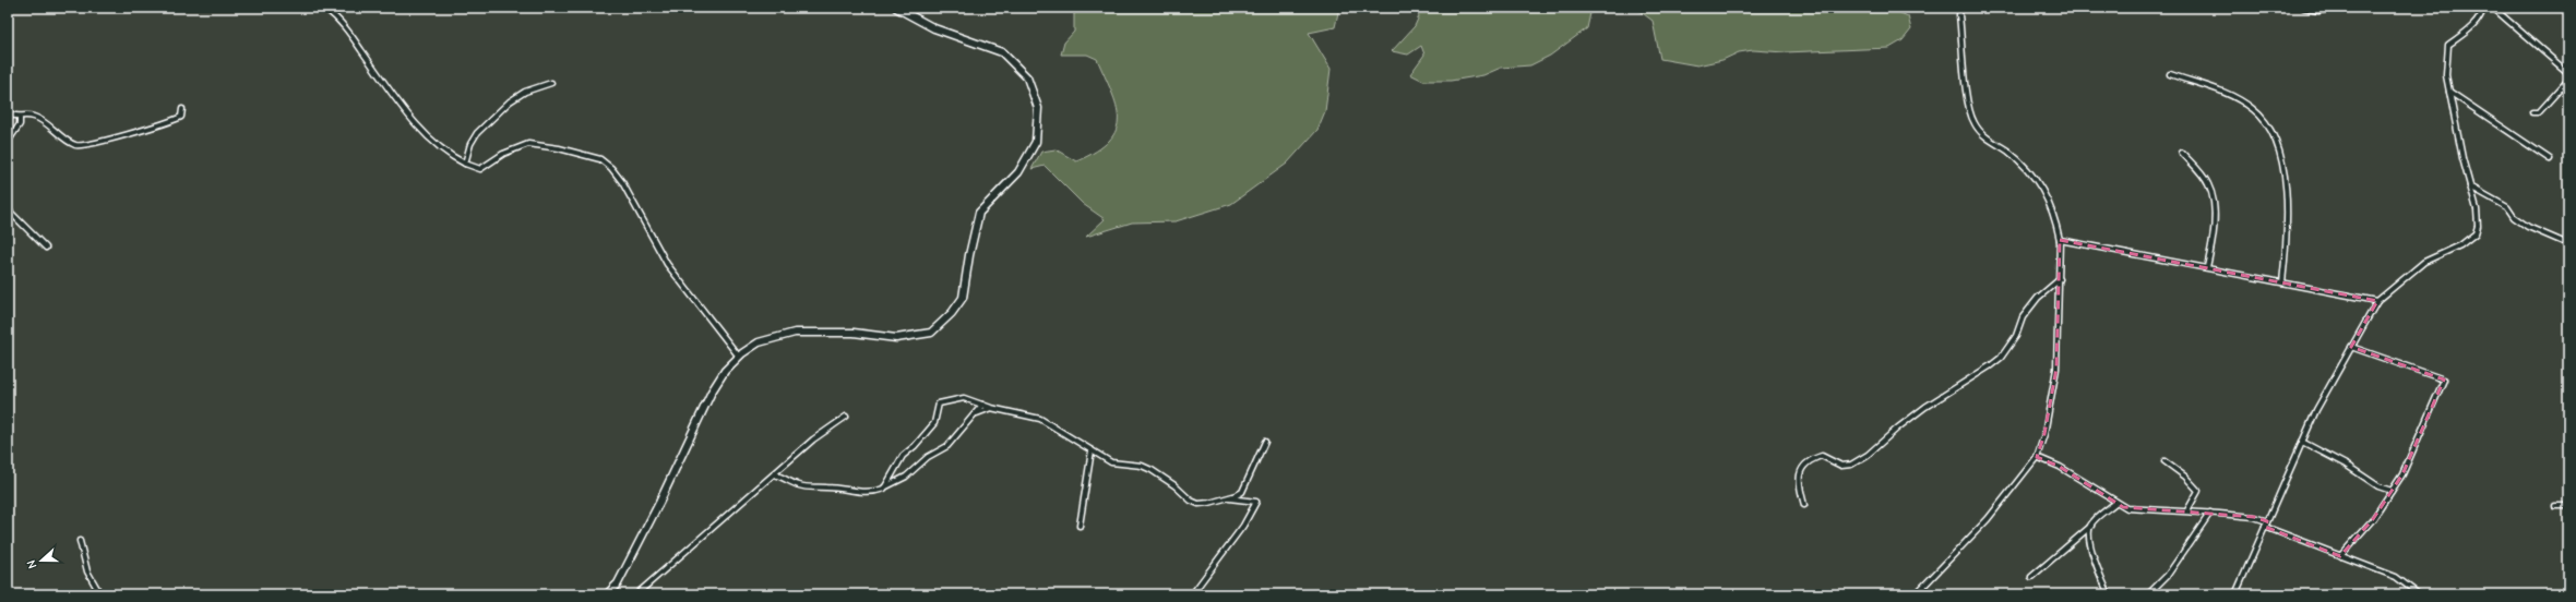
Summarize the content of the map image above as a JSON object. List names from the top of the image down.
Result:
{
  "north": "left"
}
